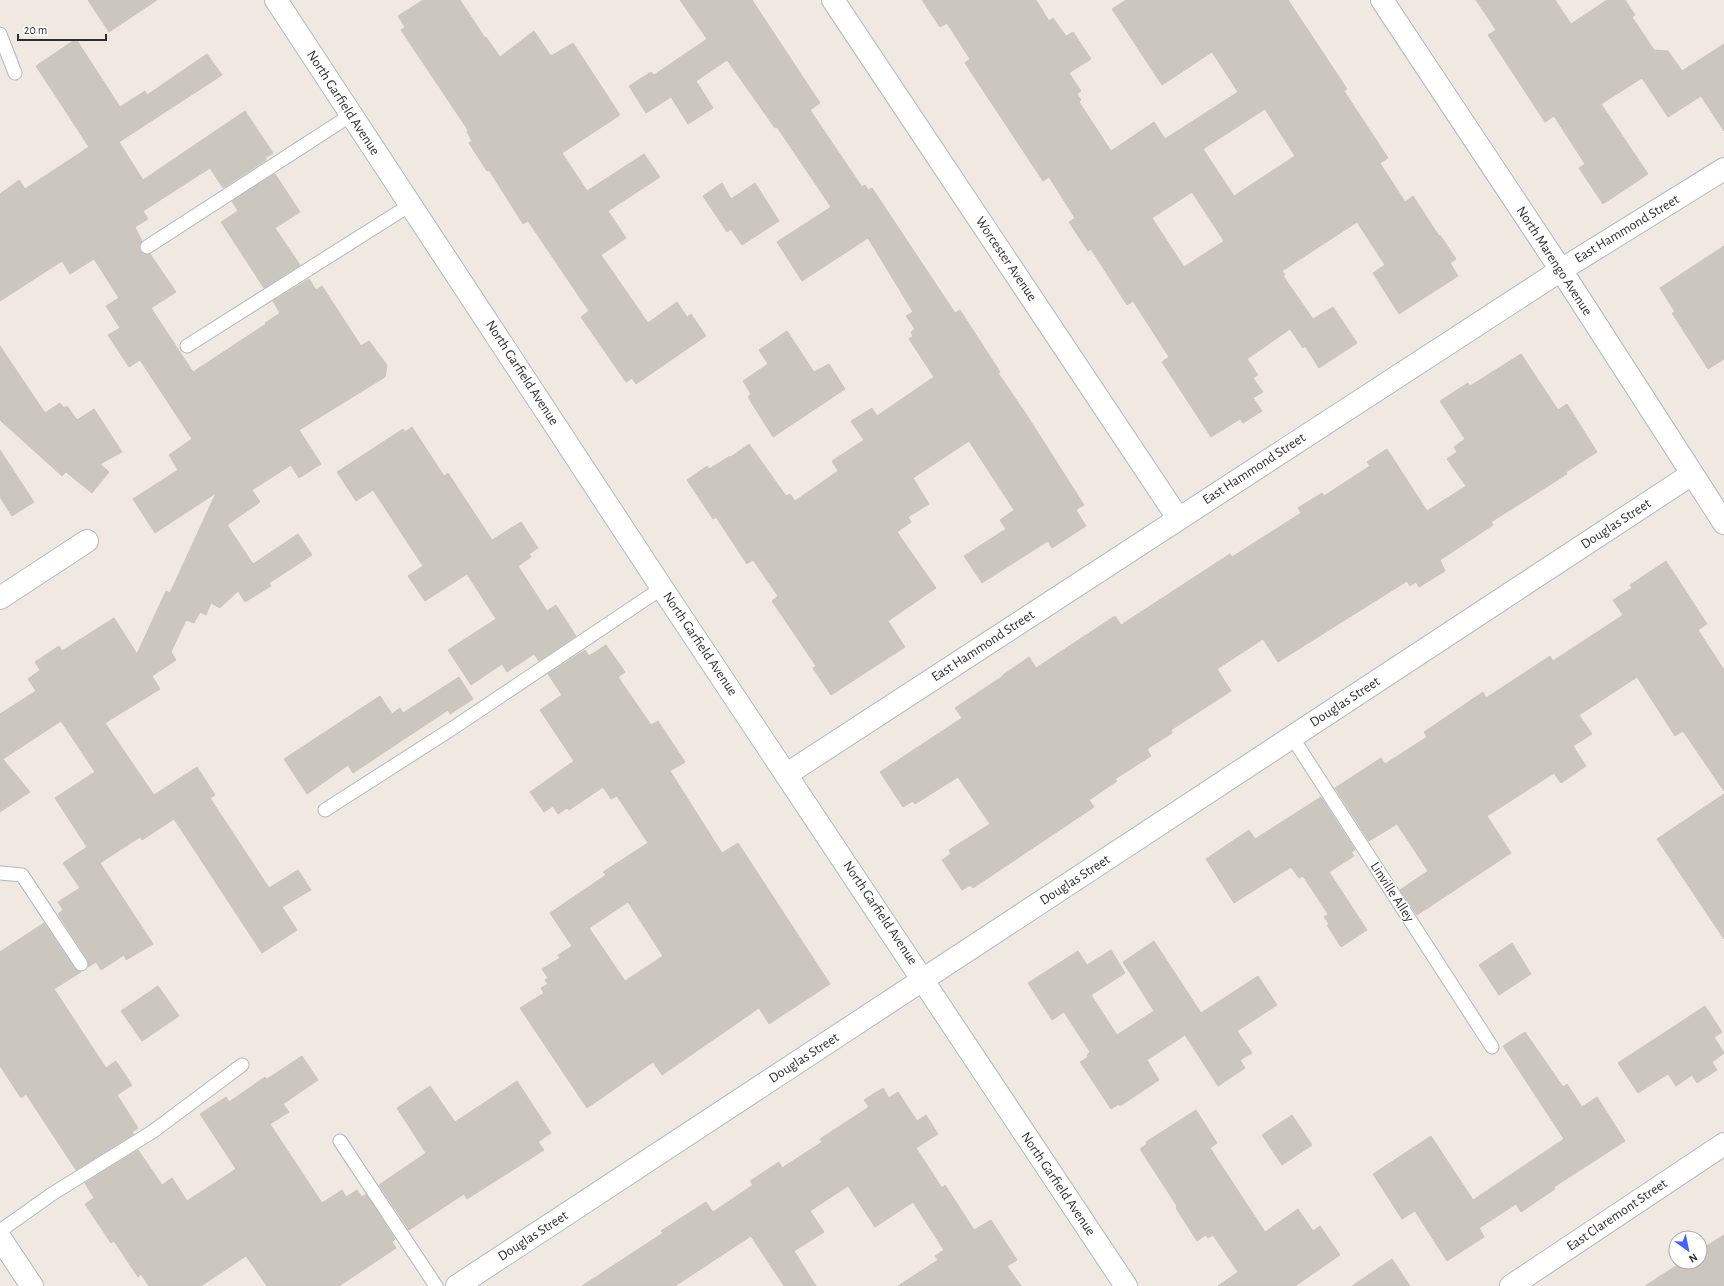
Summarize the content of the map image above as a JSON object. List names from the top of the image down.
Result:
{
  "streets": {
    "street": [
      "North Garfield Avenue",
      "East Hammond Street",
      "Worcester Avenue",
      "North Marengo Avenue",
      "Douglas Street",
      "East Claremont Street"
    ],
    "lane": ["Linville Alley"]
  },
  "crossings": [
    ["North Garfield Avenue", "East Hammond Street"],
    ["North Garfield Avenue", "Douglas Street"],
    ["East Hammond Street", "Worcester Avenue"],
    ["East Hammond Street", "North Marengo Avenue"],
    ["North Marengo Avenue", "Douglas Street"],
    ["Douglas Street", "Linville Alley"]
  ],
  "scale_bar": "20 m",
  "north": "bottom right"
}
